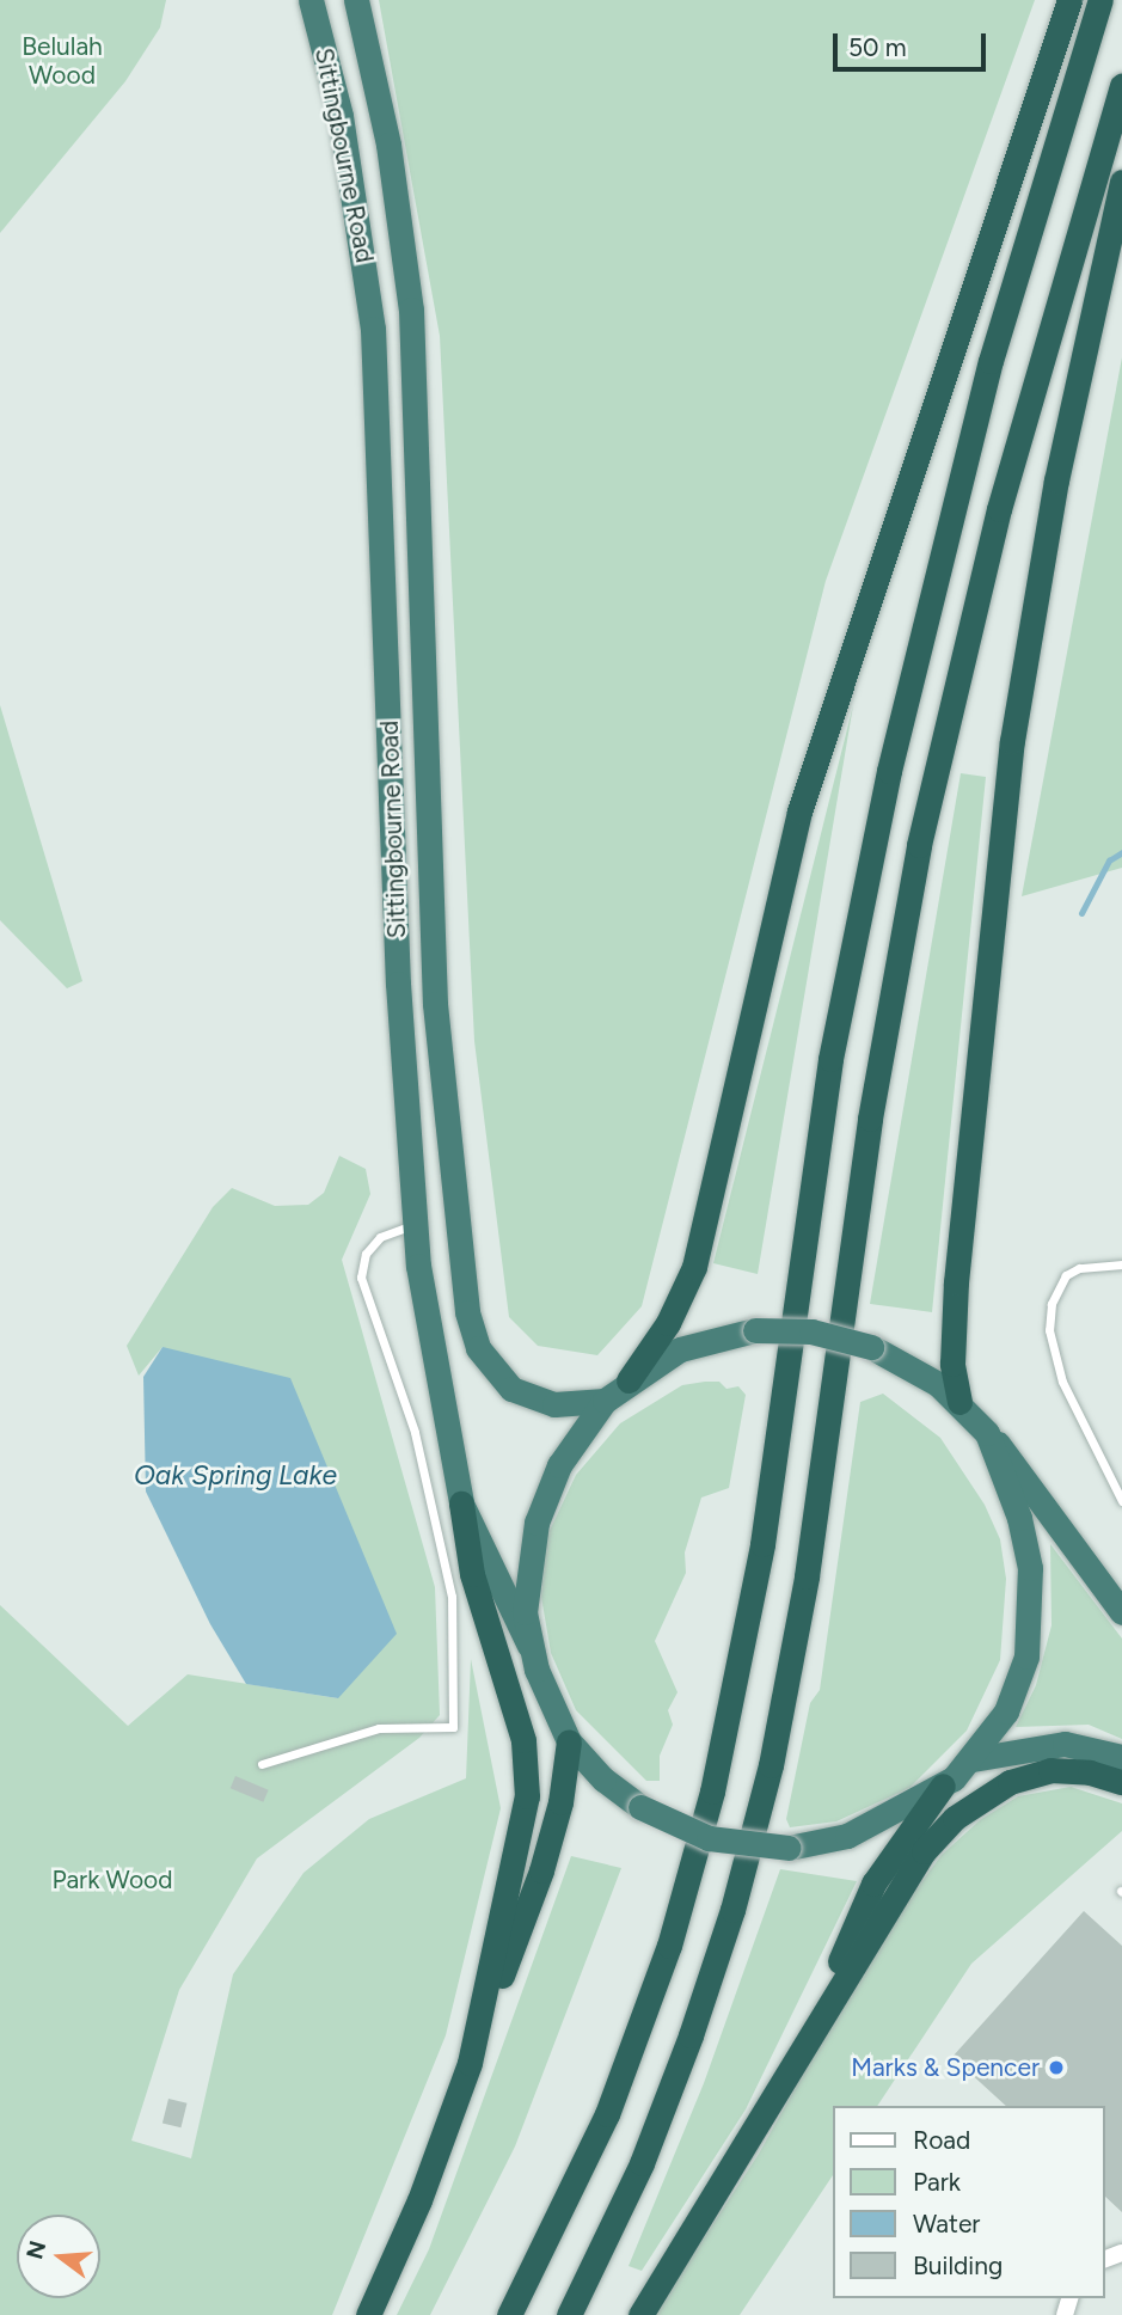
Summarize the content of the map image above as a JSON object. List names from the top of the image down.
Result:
{
  "streets": {
    "highway": ["Sittingbourne Road"]
  },
  "water": ["Oak Spring Lake"],
  "parks": ["Belulah Wood", "Park Wood"],
  "places": ["Marks & Spencer"],
  "legend": [
    "Road",
    "Park",
    "Water",
    "Building"
  ],
  "scale_bar": "50 m",
  "north": "left"
}
